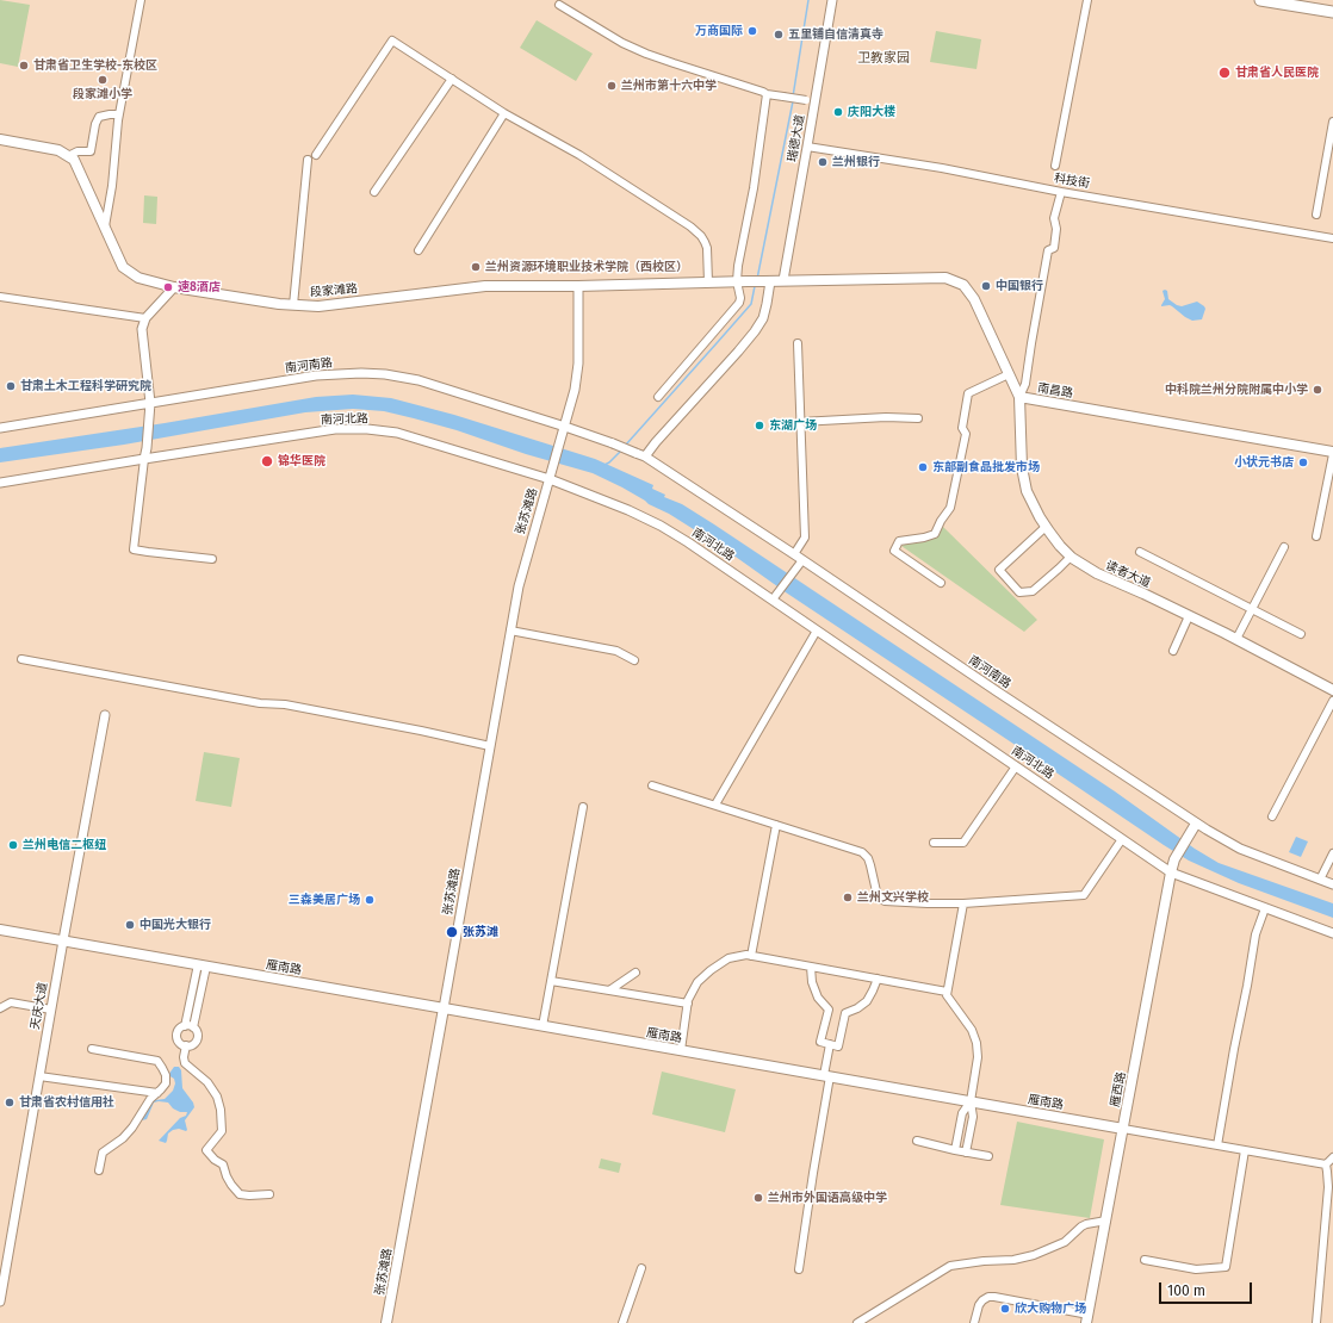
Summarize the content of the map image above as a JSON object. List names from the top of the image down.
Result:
{
  "streets": {
    "main road": [
      "段家滩路",
      "南昌路",
      "张苏滩路",
      "读者大道",
      "雁南路",
      "雁西路"
    ],
    "street": [
      "瑞德大道",
      "科技街",
      "南河南路",
      "南河北路",
      "天庆大道"
    ]
  },
  "crossings": [
    ["瑞德大道", "科技街"],
    ["瑞德大道", "南昌路"],
    ["段家滩路", "南昌路"],
    ["南河南路", "张苏滩路"],
    ["南河南路", "雁西路"],
    ["南昌路", "读者大道"],
    ["南河北路", "张苏滩路"],
    ["南河北路", "雁西路"],
    ["张苏滩路", "雁南路"],
    ["雁南路", "天庆大道"],
    ["雁南路", "雁西路"]
  ],
  "districts": ["卫教家园"],
  "places": [
    "万商国际",
    "五里铺自信清真寺",
    "甘肃省卫生学校-东校区",
    "甘肃省人民医院",
    "段家滩小学",
    "兰州市第十六中学",
    "庆阳大楼",
    "兰州银行",
    "兰州资源环境职业技术学院（西校区）",
    "中国银行",
    "速8酒店",
    "甘肃土木工程科学研究院",
    "中科院兰州分院附属中小学",
    "东湖广场",
    "锦华医院",
    "小状元书店",
    "东部副食品批发市场",
    "兰州电信二枢纽",
    "兰州文兴学校",
    "三森美居广场",
    "中国光大银行",
    "张苏滩",
    "甘肃省农村信用社",
    "兰州市外国语高级中学",
    "欣大购物广场"
  ],
  "scale_bar": "100 m"
}
